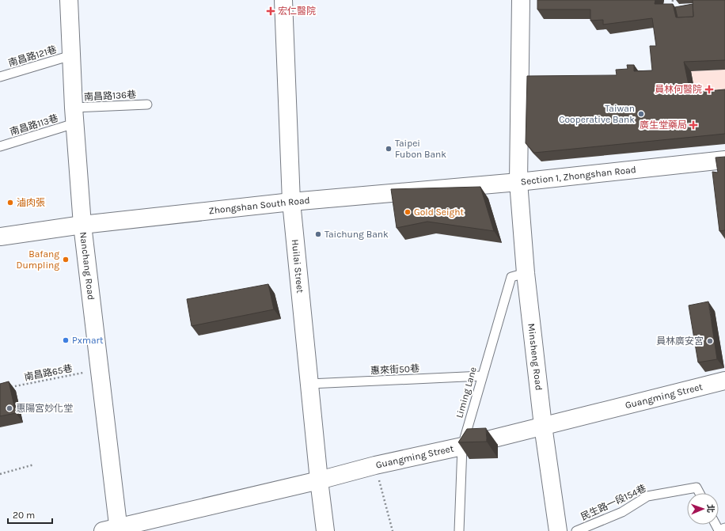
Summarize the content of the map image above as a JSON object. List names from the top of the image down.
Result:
{
  "streets": {
    "street": [
      "Section 1, Zhongshan Road",
      "Zhongshan South Road",
      "Nanchang Road",
      "Huilai Street",
      "Minsheng Road",
      "Guangming Street"
    ],
    "lane": [
      "南昌路121巷",
      "南昌路136巷",
      "南昌路113巷",
      "惠來街50巷",
      "Liming Lane",
      "民生路一段154巷"
    ],
    "path": ["南昌路65巷"]
  },
  "crossings": [
    ["南昌路121巷", "Nanchang Road"],
    ["南昌路136巷", "南昌路113巷"],
    ["南昌路136巷", "Nanchang Road"],
    ["南昌路113巷", "Nanchang Road"],
    ["Section 1, Zhongshan Road", "Zhongshan South Road"],
    ["Section 1, Zhongshan Road", "Minsheng Road"],
    ["Zhongshan South Road", "Nanchang Road"],
    ["Zhongshan South Road", "Huilai Street"],
    ["Zhongshan South Road", "Minsheng Road"],
    ["Nanchang Road", "南昌路65巷"],
    ["Nanchang Road", "Guangming Street"],
    ["Huilai Street", "惠來街50巷"],
    ["Huilai Street", "Guangming Street"],
    ["Minsheng Road", "Liming Lane"],
    ["Minsheng Road", "Guangming Street"],
    ["惠來街50巷", "Liming Lane"],
    ["Liming Lane", "Guangming Street"]
  ],
  "places": {
    "health": ["宏仁醫院", "員林何醫院", "廣生堂藥局"],
    "other": [
      "Taiwan Cooperative Bank",
      "Taipei Fubon Bank",
      "滷肉張",
      "Gold Seight",
      "Taichung Bank",
      "Bafang Dumpling",
      "Pxmart",
      "員林廣安宮",
      "惠陽宮妙化堂"
    ]
  },
  "scale_bar": "20 m",
  "north": "right"
}
